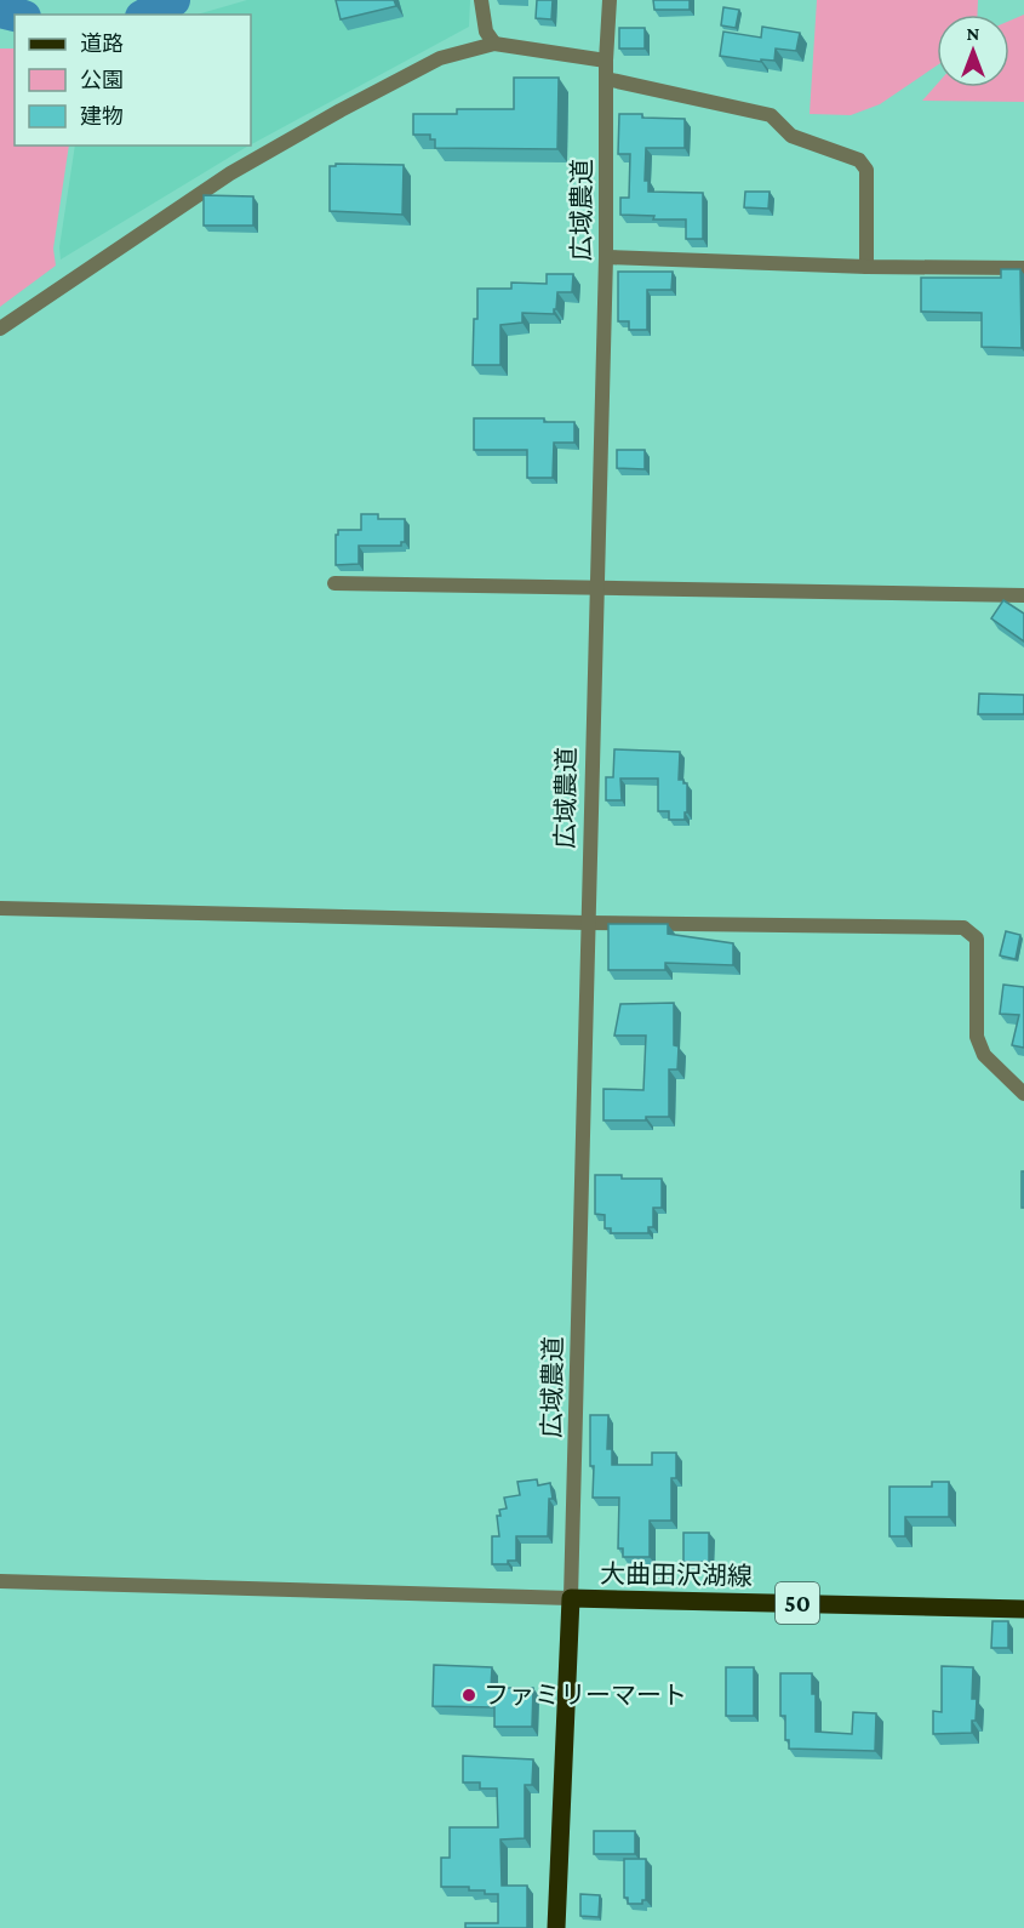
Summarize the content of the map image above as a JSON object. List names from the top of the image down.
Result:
{
  "streets": {
    "main road": ["大曲田沢湖線", "50"],
    "street": ["広域農道"]
  },
  "crossings": [
    ["広域農道", "大曲田沢湖線"]
  ],
  "places": ["ファミリーマート"],
  "legend": ["道路", "公園", "建物"],
  "north": "top"
}
